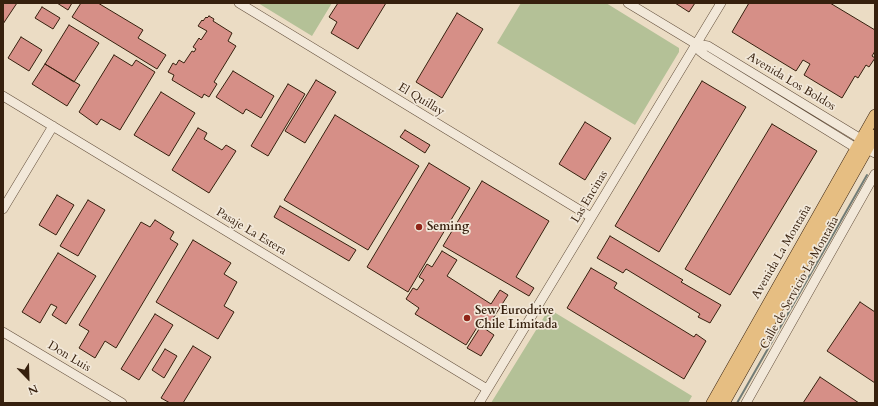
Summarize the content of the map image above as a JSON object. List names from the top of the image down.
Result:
{
  "streets": {
    "main road": ["Avenida La Montaña"],
    "street": [
      "Avenida Los Boldos",
      "El Quillay",
      "Las Encinas",
      "Pasaje La Estera",
      "Calle de Servicio La Montaña",
      "Don Luis"
    ]
  },
  "crossings": [
    ["Avenida Los Boldos", "Las Encinas"],
    ["Avenida Los Boldos", "Avenida La Montaña"],
    ["El Quillay", "Las Encinas"],
    ["Las Encinas", "Pasaje La Estera"]
  ],
  "places": ["Seming", "Sew Eurodrive Chile Limitada"],
  "north": "bottom right"
}
